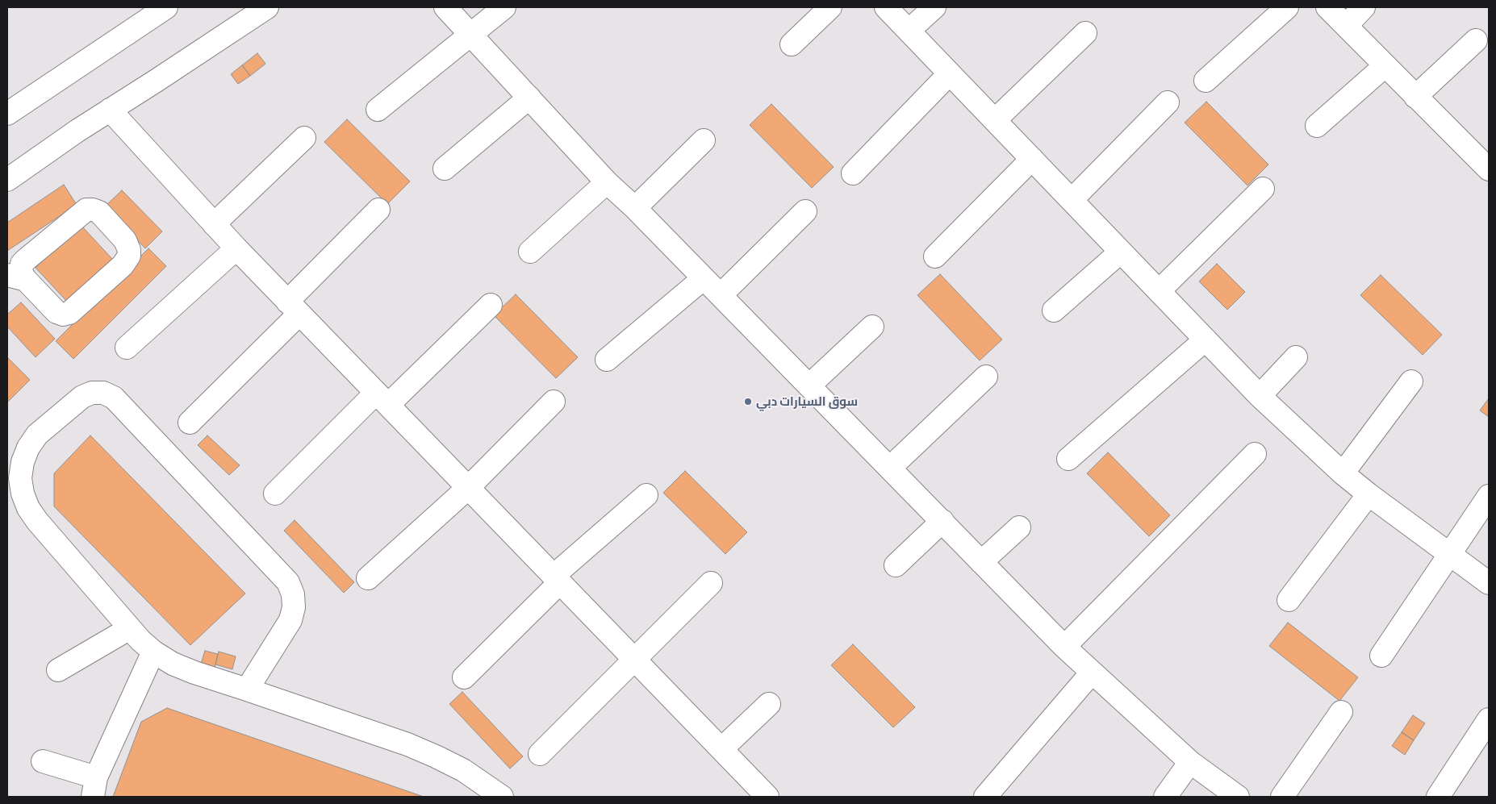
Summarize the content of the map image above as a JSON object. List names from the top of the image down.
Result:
{
  "places": ["سوق السيارات دبي"]
}
